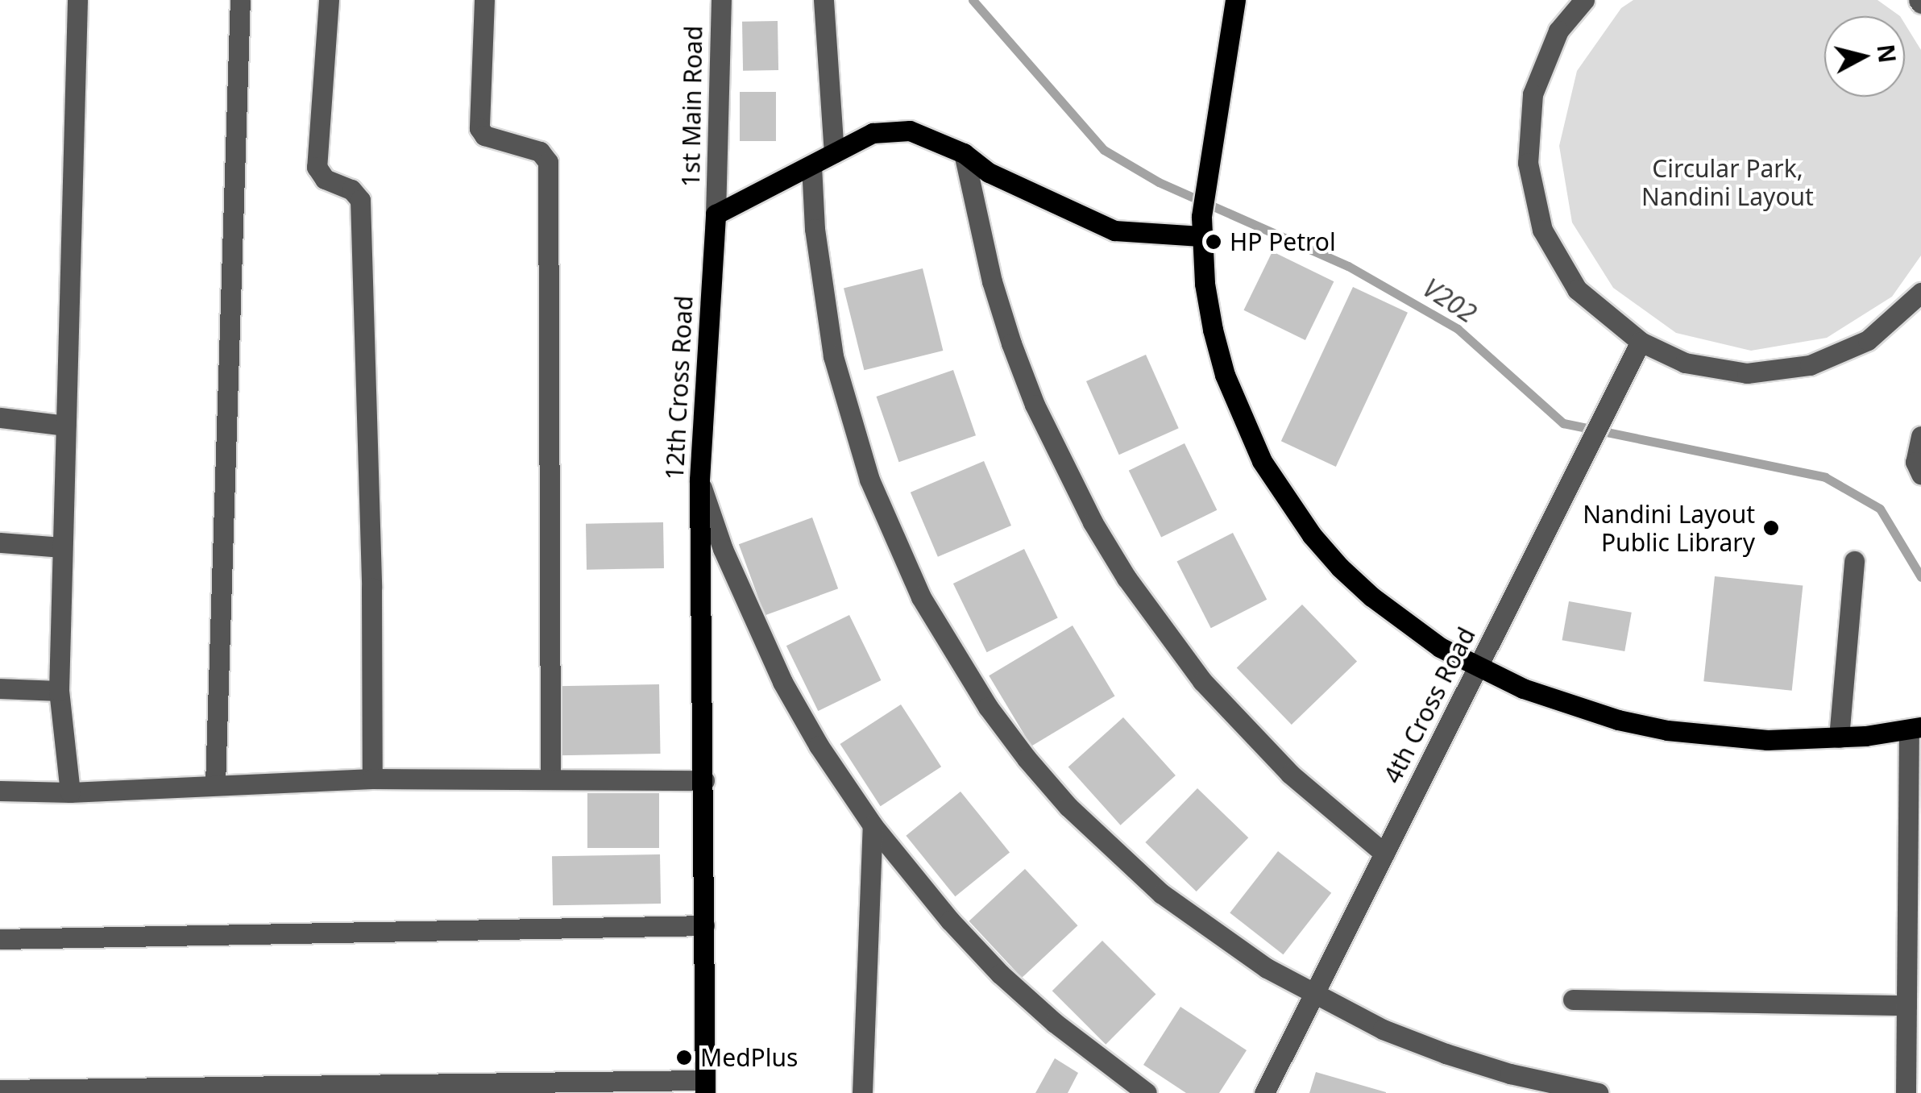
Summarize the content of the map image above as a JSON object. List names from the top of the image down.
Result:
{
  "streets": {
    "main road": ["12th Cross Road"],
    "street": ["1st Main Road", "4th Cross Road"]
  },
  "crossings": [
    ["1st Main Road", "12th Cross Road"]
  ],
  "water": ["V202"],
  "parks": ["Circular Park, Nandini Layout"],
  "places": ["HP Petrol", "Nandini Layout Public Library", "MedPlus"],
  "north": "right"
}
